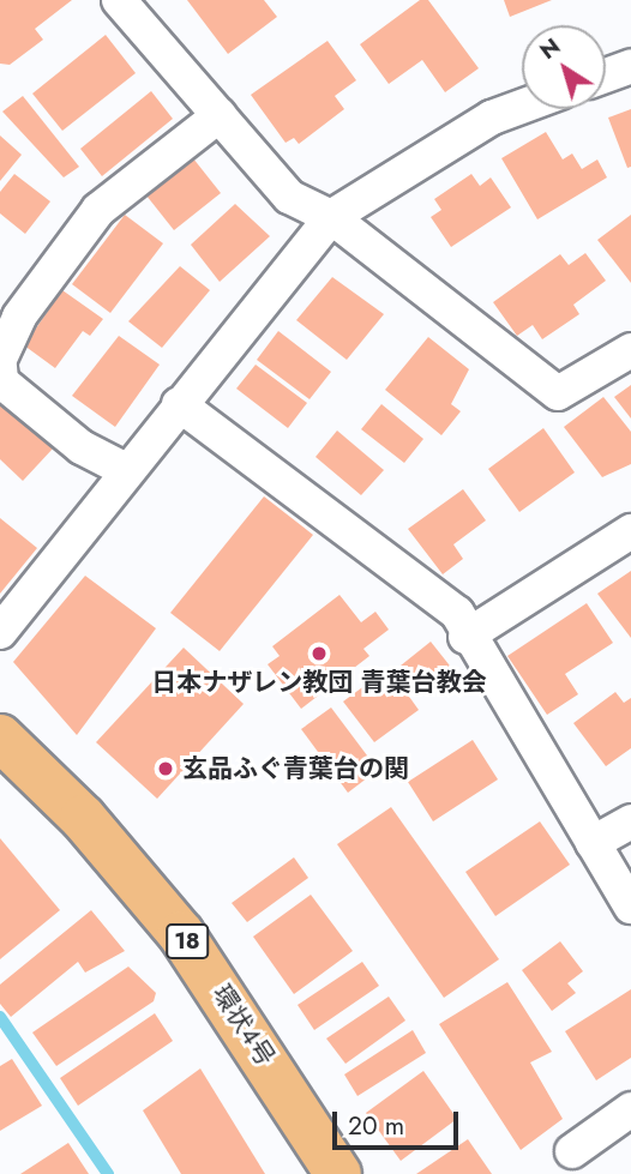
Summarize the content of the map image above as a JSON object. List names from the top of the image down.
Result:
{
  "streets": {
    "main road": ["18", "環状4号"]
  },
  "places": ["日本ナザレン教団 青葉台教会", "玄品ふぐ青葉台の関"],
  "scale_bar": "20 m",
  "north": "top left"
}
